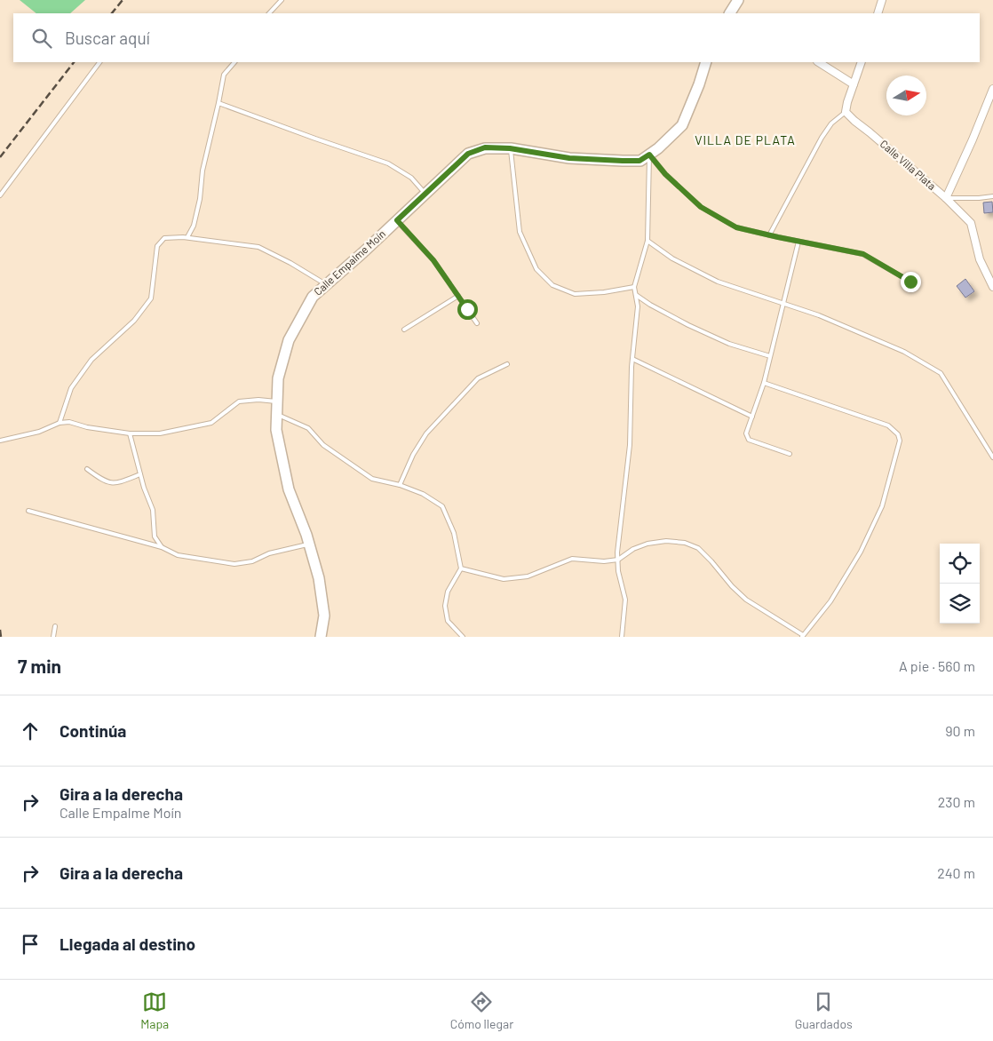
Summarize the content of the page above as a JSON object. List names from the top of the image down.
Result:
{
  "streets": {
    "street": ["Calle Villa Plata", "Calle Empalme Moín"]
  },
  "districts": ["VILLA DE PLATA"],
  "north": "right",
  "page": {
    "search": "Buscar aquí",
    "heading": ["7 min", "A pie · 560 m"],
    "list": [
      ["Continúa", "90 m"],
      ["Gira a la derecha", "Calle Empalme Moín", "230 m"],
      ["Gira a la derecha", "240 m"],
      "Llegada al destino"
    ],
    "nav": ["Mapa", "Cómo llegar", "Guardados"]
  }
}
